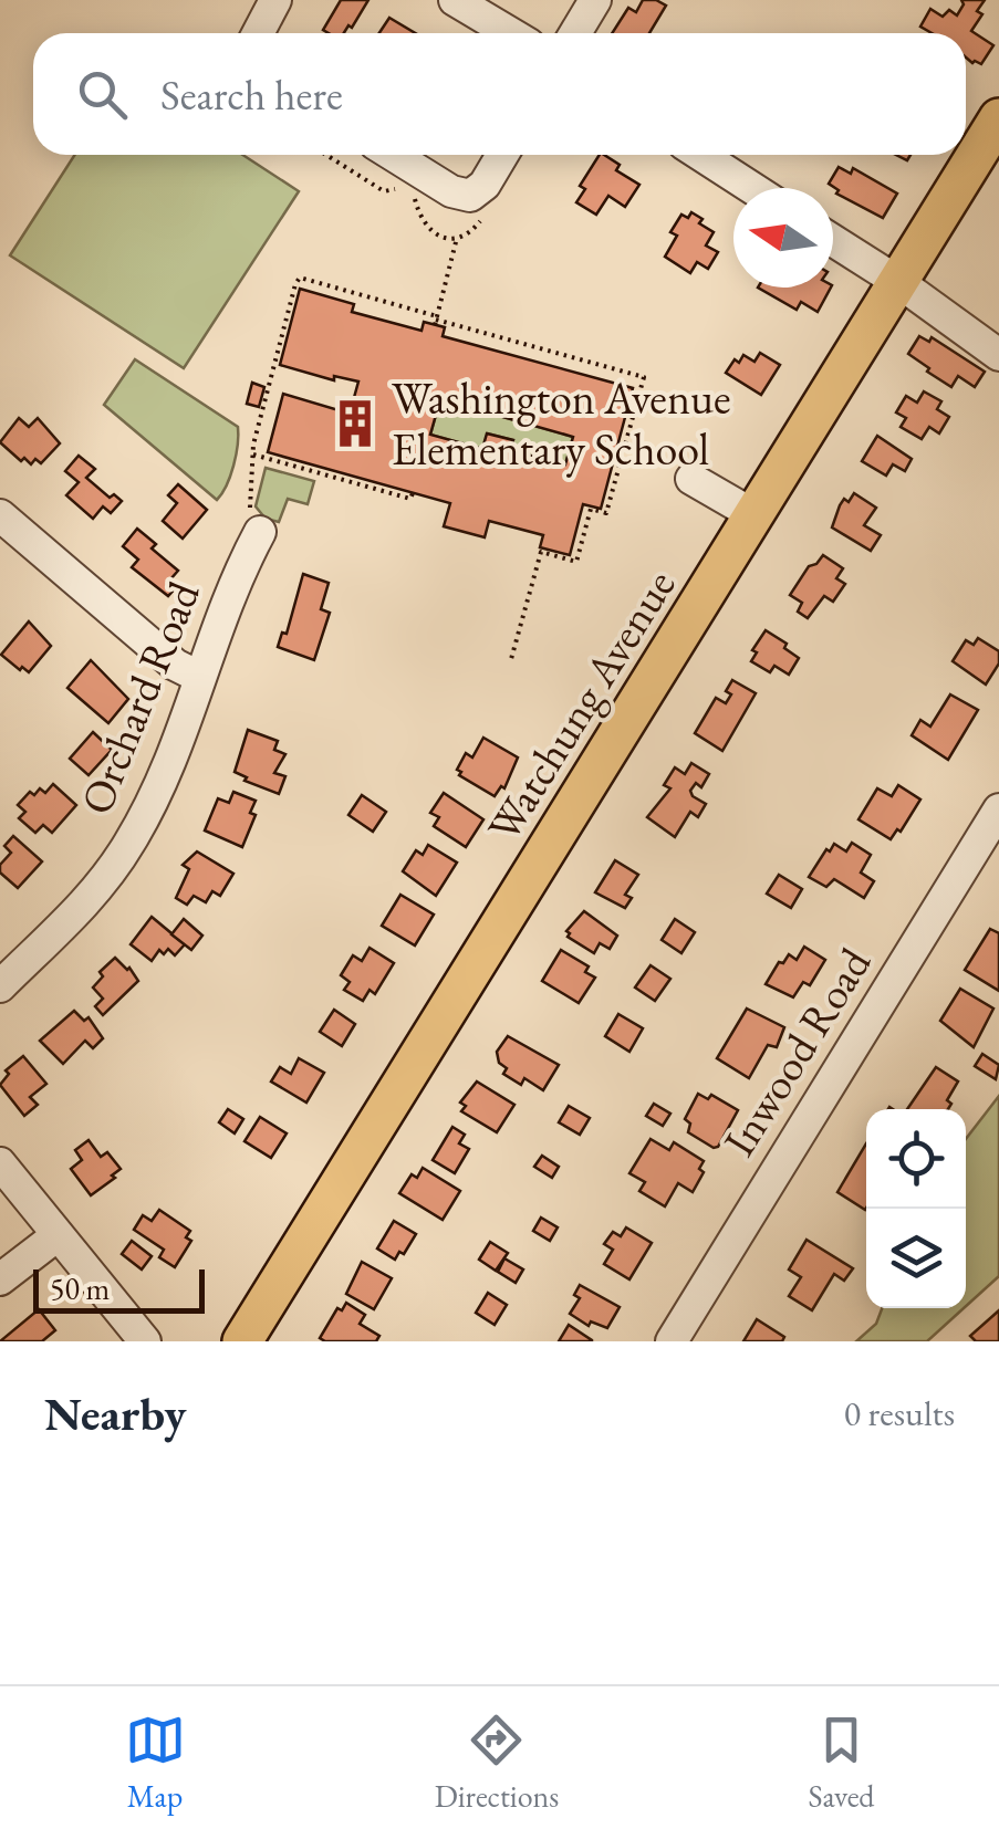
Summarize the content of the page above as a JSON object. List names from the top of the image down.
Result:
{
  "streets": {
    "main road": ["Watchung Avenue"],
    "street": ["Orchard Road", "Inwood Road"]
  },
  "places": {
    "building": ["Washington Avenue Elementary School"]
  },
  "scale_bar": "50 m",
  "north": "left",
  "page": {
    "search": "Search here",
    "scale": "50 m",
    "heading": ["Nearby", "0 results"],
    "nav": ["Map", "Directions", "Saved"]
  }
}
